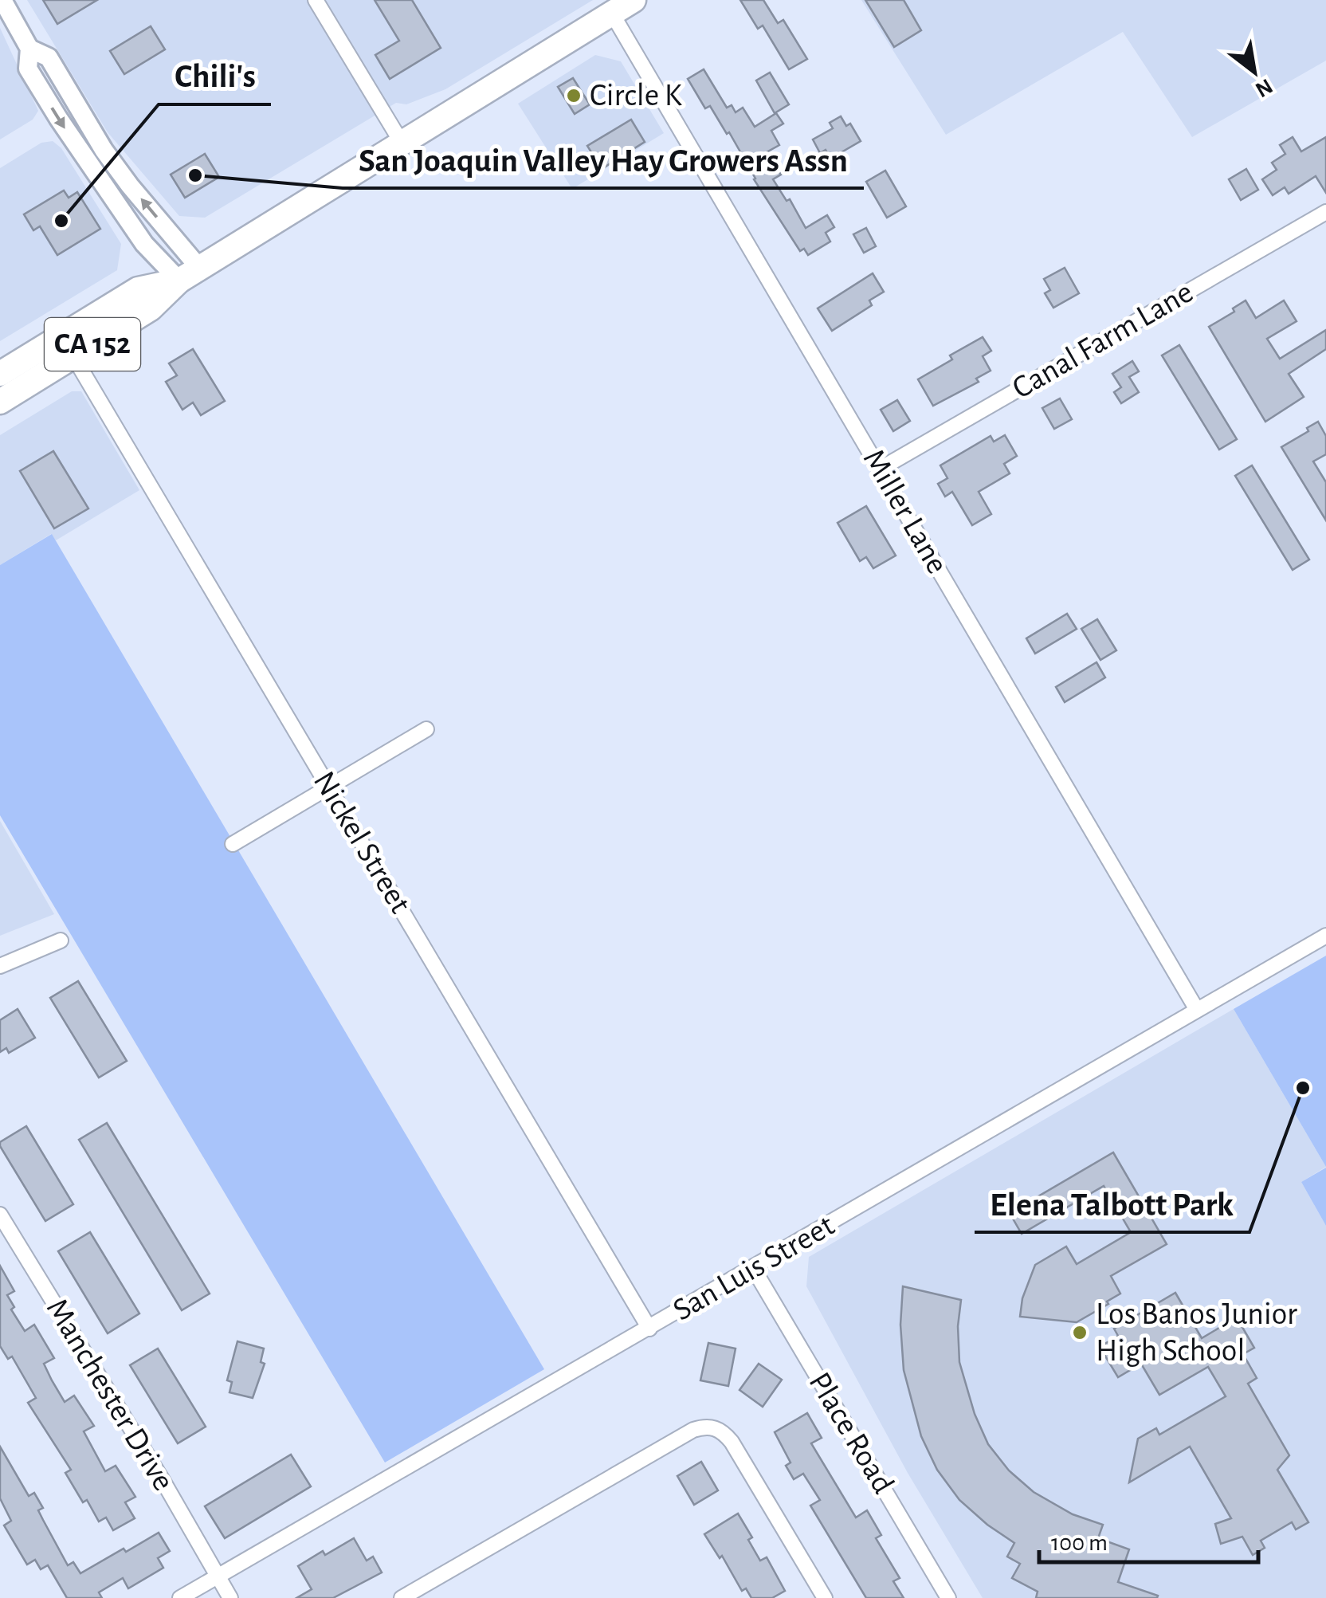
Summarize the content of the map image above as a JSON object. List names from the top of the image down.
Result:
{
  "streets": {
    "highway": ["CA 152"],
    "street": [
      "Canal Farm Lane",
      "Miller Lane",
      "Nickel Street",
      "San Luis Street",
      "Manchester Drive",
      "Place Road"
    ]
  },
  "crossings": [
    ["Canal Farm Lane", "Miller Lane"],
    ["CA 152", "Miller Lane"],
    ["CA 152", "Nickel Street"],
    ["Miller Lane", "San Luis Street"],
    ["Nickel Street", "San Luis Street"],
    ["San Luis Street", "Manchester Drive"],
    ["San Luis Street", "Place Road"]
  ],
  "places": [
    "Circle K",
    "San Joaquin Valley Hay Growers Assn",
    "Chili's",
    "Elena Talbott Park",
    "Los Banos Junior High School"
  ],
  "scale_bar": "100 m",
  "north": "bottom right"
}
